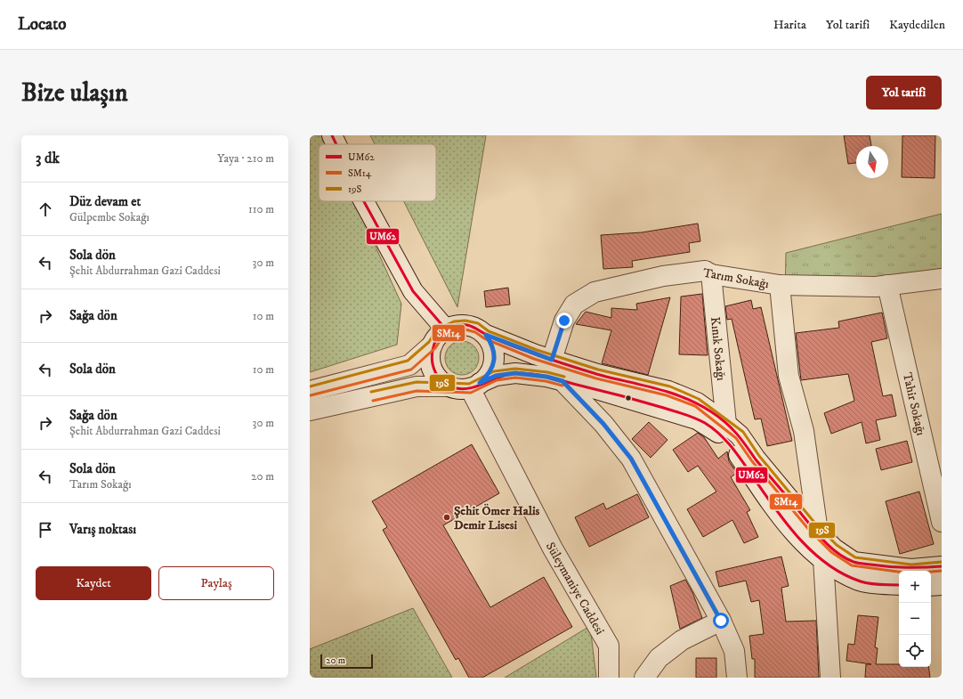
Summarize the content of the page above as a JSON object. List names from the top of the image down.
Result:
{
  "streets": {
    "street": [
      "Tarım Sokağı",
      "Kınık Sokağı",
      "Tahir Sokağı",
      "Süleymaniye Caddesi"
    ]
  },
  "crossings": [
    ["Tarım Sokağı", "Kınık Sokağı"],
    ["Tarım Sokağı", "Tahir Sokağı"]
  ],
  "places": ["Şehit Ömer Halis Demir Lisesi"],
  "lines": ["transit line UM62", "transit line 19S", "transit line SM14"],
  "legend": ["UM62", "SM14", "19S"],
  "scale_bar": "20 m",
  "north": "bottom",
  "page": {
    "header": "Locato",
    "nav": ["Harita", "Yol tarifi", "Kaydedilen"],
    "buttons": [
      "Yol tarifi",
      ["Kaydet", "Paylaş"]
    ],
    "title": "Bize ulaşın",
    "heading": ["3 dk", "Yaya · 210 m"],
    "list": [
      ["Düz devam et", "Gülpembe Sokağı", "110 m"],
      ["Sola dön", "Şehit Abdurrahman Gazi Caddesi", "30 m"],
      ["Sağa dön", "10 m"],
      ["Sola dön", "10 m"],
      ["Sağa dön", "Şehit Abdurrahman Gazi Caddesi", "30 m"],
      ["Sola dön", "Tarım Sokağı", "20 m"],
      "Varış noktası"
    ],
    "map_buttons": ["+", "−"],
    "scale": "20 m"
  }
}
